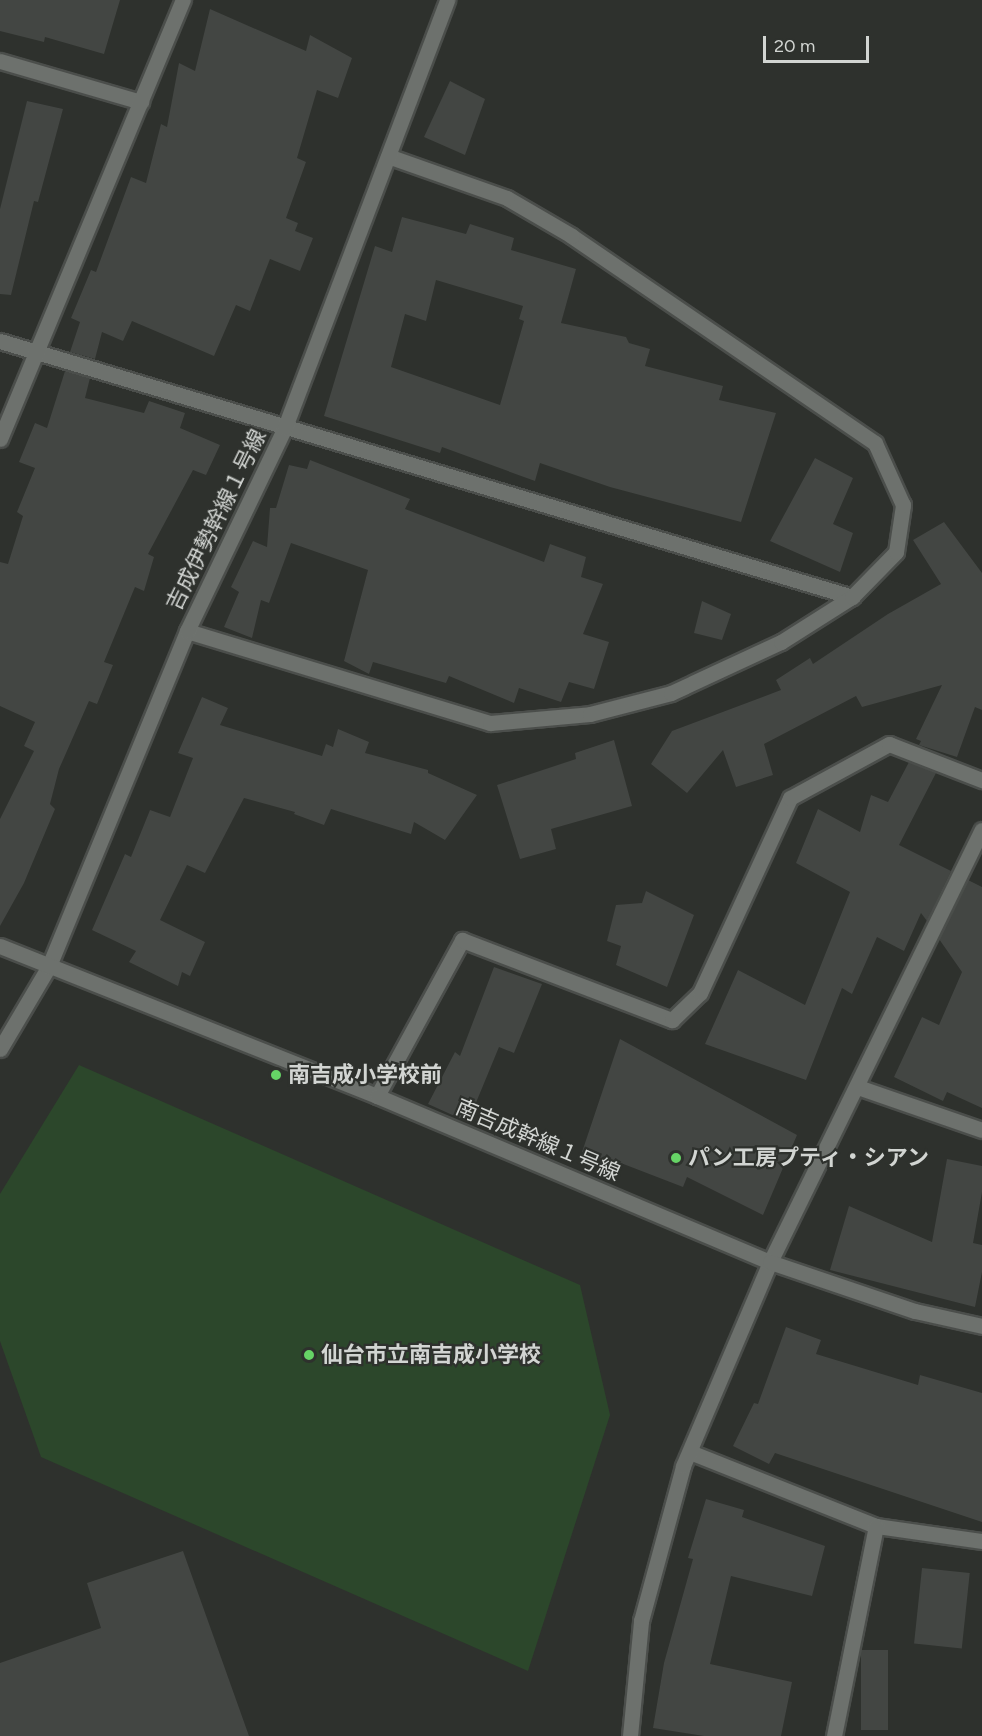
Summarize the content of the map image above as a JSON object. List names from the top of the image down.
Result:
{
  "streets": {
    "street": ["吉成伊勢幹線１号線", "南吉成幹線１号線"]
  },
  "crossings": [
    ["吉成伊勢幹線１号線", "南吉成幹線１号線"]
  ],
  "places": ["南吉成小学校前", "パン工房プティ・シアン", "仙台市立南吉成小学校"],
  "scale_bar": "20 m"
}
